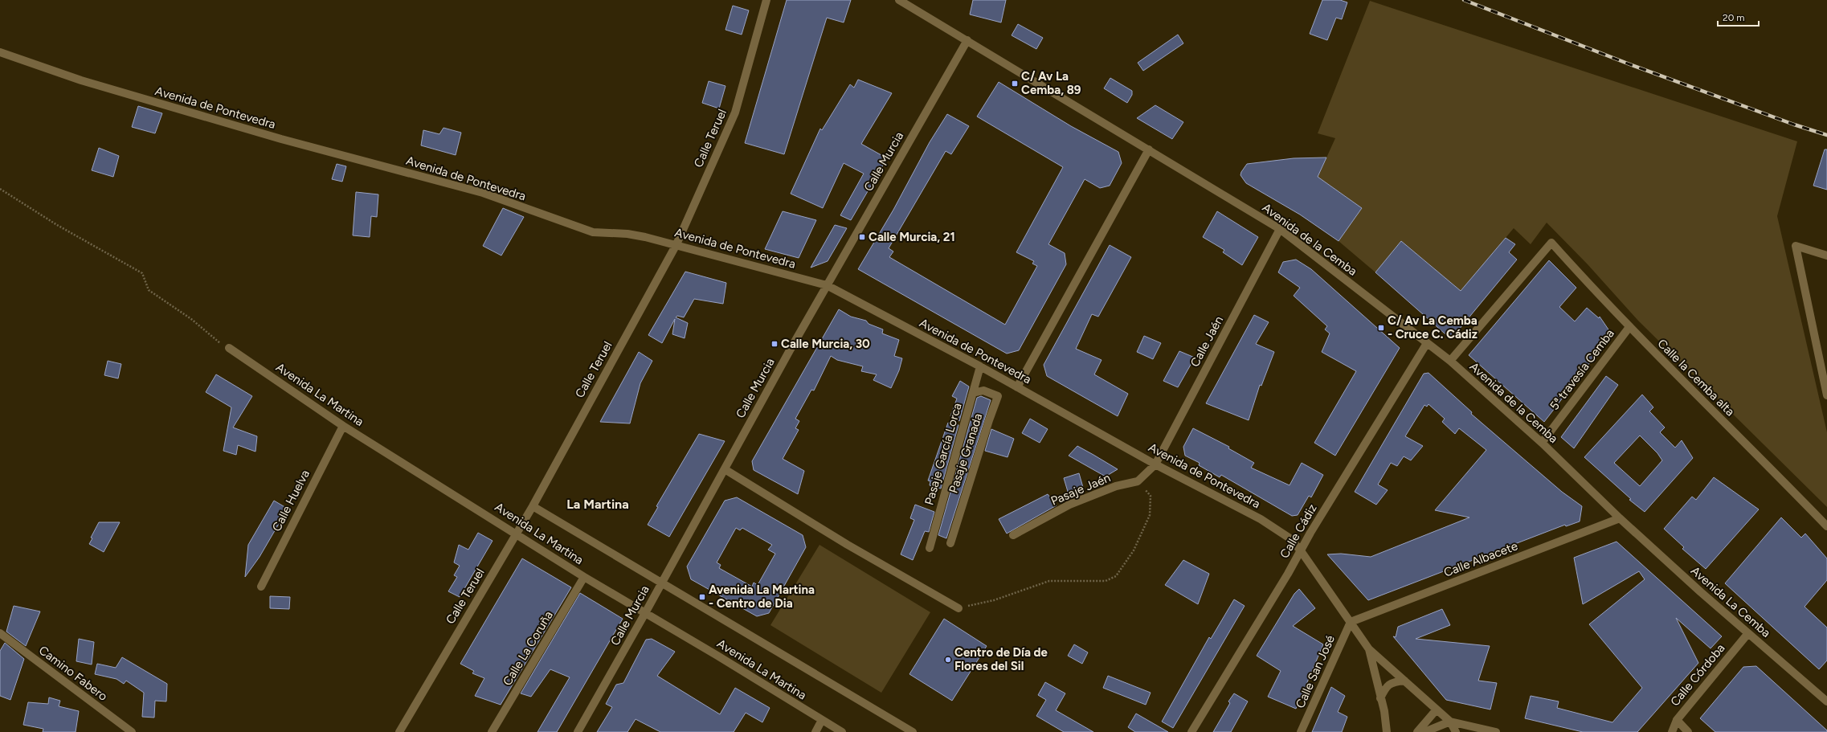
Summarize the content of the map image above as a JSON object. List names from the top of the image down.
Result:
{
  "streets": {
    "street": [
      "Avenida de Pontevedra",
      "Calle Teruel",
      "Calle Murcia",
      "Avenida de la Cemba",
      "Calle Jaén",
      "5ª travesía Cemba",
      "Calle la Cemba alta",
      "Avenida La Martina",
      "Pasaje Granada",
      "Pasaje García Lorca",
      "Pasaje Jaén",
      "Calle Huelva",
      "Calle Cádiz",
      "Calle Albacete",
      "Avenida La Cemba",
      "Calle La Coruña",
      "Calle San José",
      "Camino Fabero",
      "Calle Córdoba"
    ]
  },
  "crossings": [
    ["Avenida de Pontevedra", "Calle Teruel"],
    ["Avenida de Pontevedra", "Calle Murcia"],
    ["Avenida de Pontevedra", "Calle Jaén"],
    ["Avenida de Pontevedra", "Pasaje García Lorca"],
    ["Avenida de Pontevedra", "Calle Cádiz"],
    ["Avenida de Pontevedra", "Calle Albacete"],
    ["Avenida de Pontevedra", "Calle San José"],
    ["Calle Teruel", "Avenida La Martina"],
    ["Calle Murcia", "Avenida de la Cemba"],
    ["Calle Murcia", "Avenida La Martina"],
    ["Avenida de la Cemba", "Calle Jaén"],
    ["Avenida de la Cemba", "5ª travesía Cemba"],
    ["Avenida de la Cemba", "Calle la Cemba alta"],
    ["Avenida de la Cemba", "Calle Cádiz"],
    ["Avenida de la Cemba", "Calle Albacete"],
    ["Avenida de la Cemba", "Avenida La Cemba"],
    ["5ª travesía Cemba", "Calle la Cemba alta"],
    ["Avenida La Martina", "Calle Huelva"],
    ["Avenida La Martina", "Calle La Coruña"],
    ["Pasaje Granada", "Pasaje García Lorca"],
    ["Calle Albacete", "Avenida La Cemba"],
    ["Calle Albacete", "Calle San José"],
    ["Avenida La Cemba", "Calle Córdoba"]
  ],
  "districts": ["La Martina"],
  "places": {
    "transit": [
      "C/ Av La Cemba, 89",
      "Calle Murcia, 21",
      "C/ Av La Cemba - Cruce C. Cádiz",
      "Calle Murcia, 30",
      "Avenida La Martina - Centro de Dia"
    ],
    "other": ["Centro de Día de Flores del Sil"]
  },
  "scale_bar": "20 m"
}
